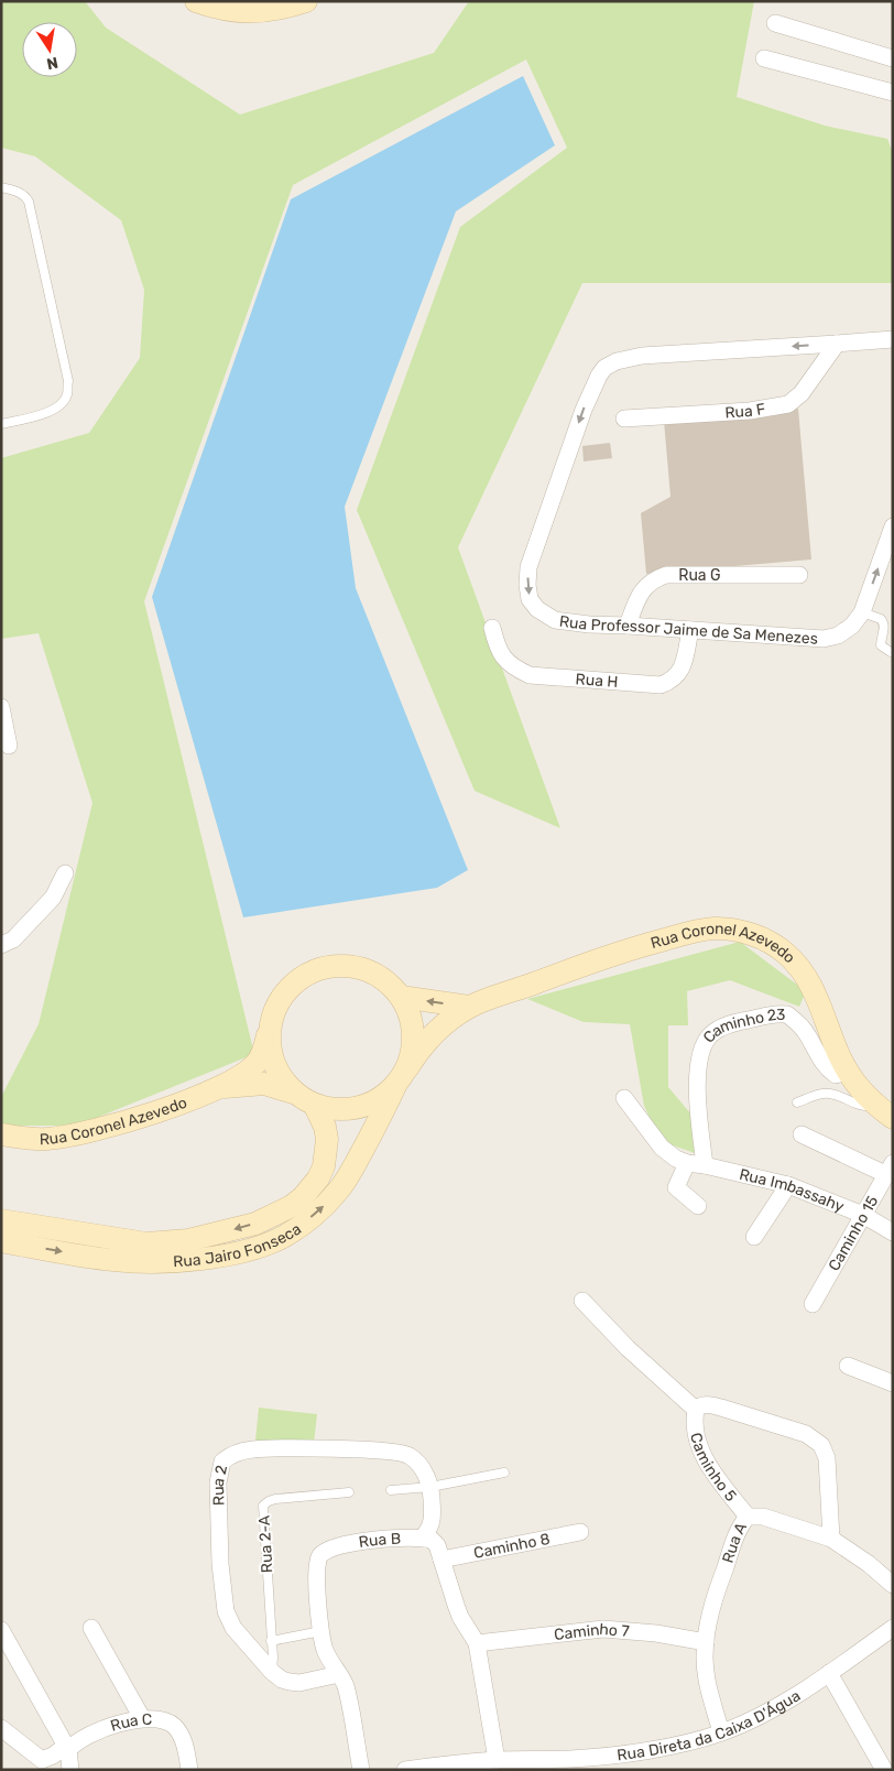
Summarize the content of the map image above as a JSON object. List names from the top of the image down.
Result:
{
  "streets": {
    "main road": ["Rua Coronel Azevedo", "Rua Jairo Fonseca"],
    "street": [
      "Rua F",
      "Rua G",
      "Rua Professor Jaime de Sa Menezes",
      "Rua H",
      "Caminho 23",
      "Rua Imbassahy",
      "Caminho 15",
      "Caminho 5",
      "Rua 2",
      "Rua B",
      "Rua A",
      "Caminho 8",
      "Caminho 7",
      "Rua Direta da Caixa D'Água",
      "Rua C"
    ],
    "lane": ["Rua 2-A"]
  },
  "crossings": [
    ["Rua F", "Rua Professor Jaime de Sa Menezes"],
    ["Rua G", "Rua Professor Jaime de Sa Menezes"],
    ["Rua Professor Jaime de Sa Menezes", "Rua H"],
    ["Rua Coronel Azevedo", "Caminho 23"],
    ["Caminho 23", "Rua Imbassahy"],
    ["Rua Imbassahy", "Caminho 15"],
    ["Caminho 5", "Rua A"],
    ["Rua 2", "Rua B"],
    ["Rua 2", "Rua 2-A"],
    ["Rua B", "Caminho 8"],
    ["Rua B", "Caminho 7"],
    ["Rua B", "Rua Direta da Caixa D'Água"],
    ["Rua A", "Caminho 7"],
    ["Rua A", "Rua Direta da Caixa D'Água"]
  ],
  "north": "bottom"
}
